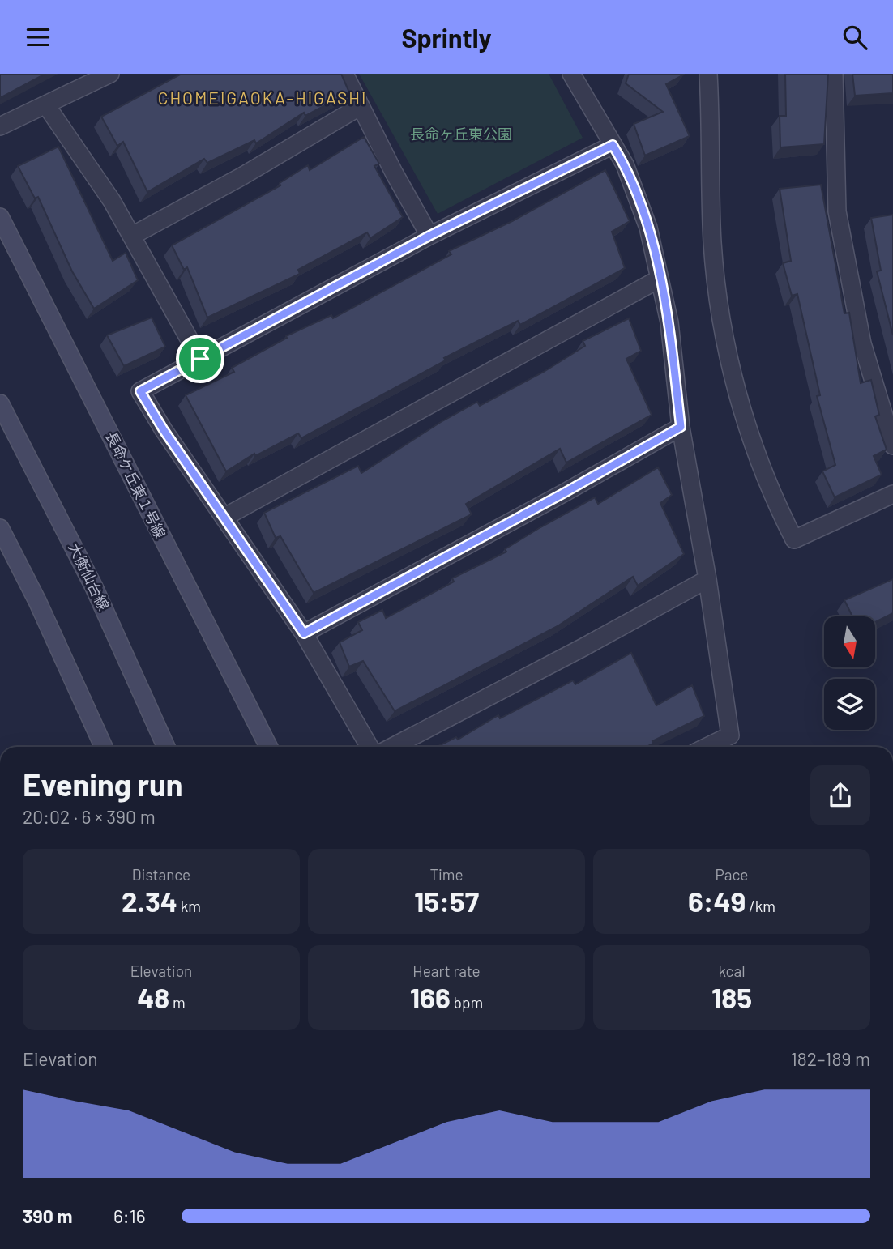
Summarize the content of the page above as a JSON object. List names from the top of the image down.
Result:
{
  "streets": {
    "main road": ["長命ケ丘東１号線", "大衡仙台線"]
  },
  "districts": ["CHOMEIGAOKA-HIGASHI"],
  "parks": ["長命ヶ丘東公園"],
  "north": "bottom",
  "page": {
    "header": "Sprintly",
    "heading": ["Evening run", "20:02 · 6 × 390 m"],
    "stats": [
      ["Distance", "2.34 km"],
      ["Time", "15:57"],
      ["Pace", "6:49 /km"],
      ["Elevation", "48 m"],
      ["Heart rate", "166 bpm"],
      ["kcal", "185"]
    ],
    "chart": ["Elevation", "182–189 m"],
    "list": [
      {
        "name": "390 m",
        "note": "6:16"
      }
    ]
  }
}
